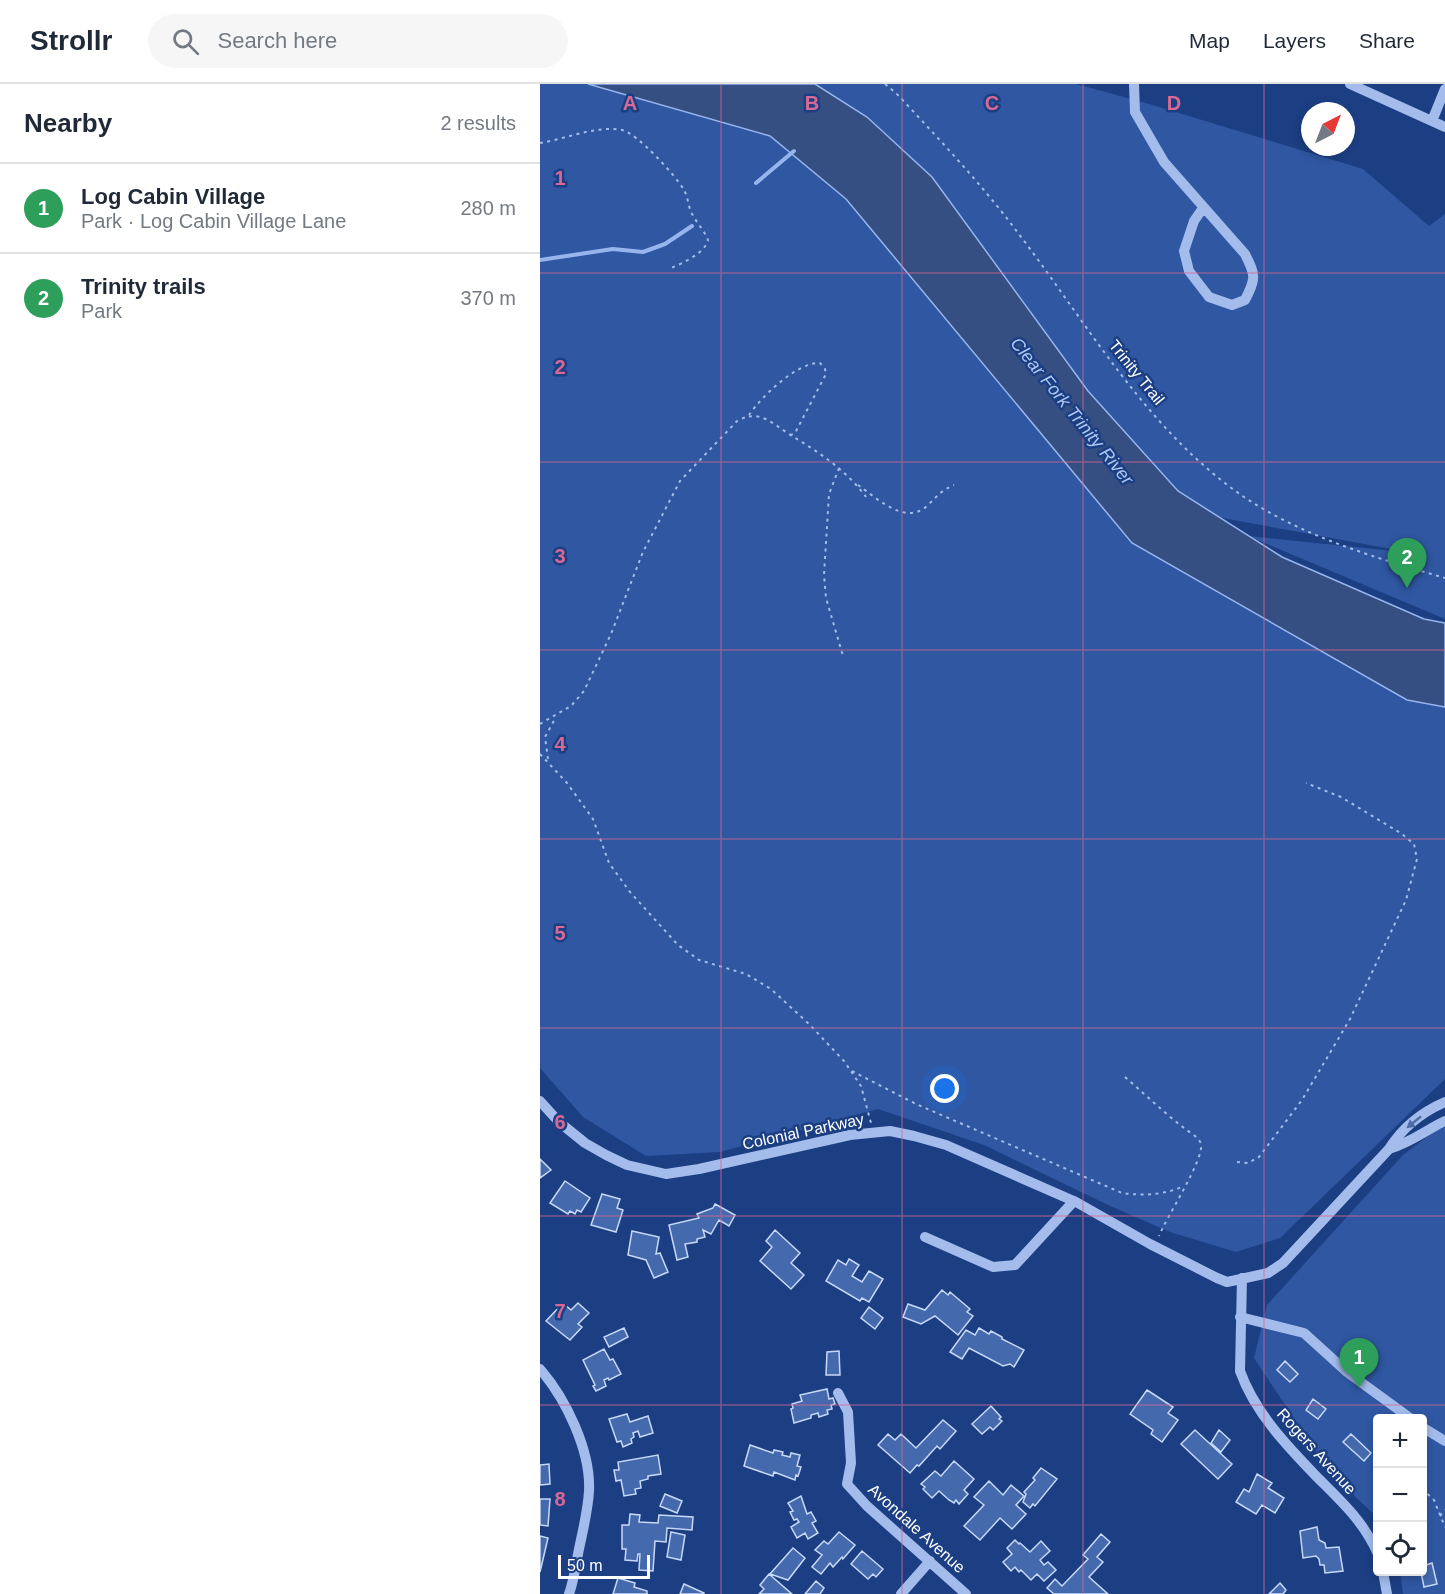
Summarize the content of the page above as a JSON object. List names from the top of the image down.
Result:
{
  "streets": {
    "street": ["Colonial Parkway", "Rogers Avenue", "Avondale Avenue"],
    "path": ["Trinity Trail"]
  },
  "crossings": [
    ["Colonial Parkway", "Rogers Avenue"]
  ],
  "water": ["Clear Fork Trinity River"],
  "scale_bar": "50 m",
  "north": "top right",
  "page": {
    "header": "Strollr",
    "search": "Search here",
    "nav": ["Map", "Layers", "Share"],
    "heading": ["Nearby", "2 results"],
    "list": [
      {
        "mark": "1",
        "name": "Log Cabin Village",
        "note": "Park · Log Cabin Village Lane",
        "value": "280 m"
      },
      {
        "mark": "2",
        "name": "Trinity trails",
        "note": "Park",
        "value": "370 m"
      }
    ],
    "pins": ["2", "1"],
    "map_buttons": ["+", "−"],
    "scale": "50 m"
  },
  "grid": {
    "columns": [
      "A",
      "B",
      "C",
      "D"
    ],
    "rows": [
      "1",
      "2",
      "3",
      "4",
      "5",
      "6",
      "7",
      "8"
    ]
  }
}
